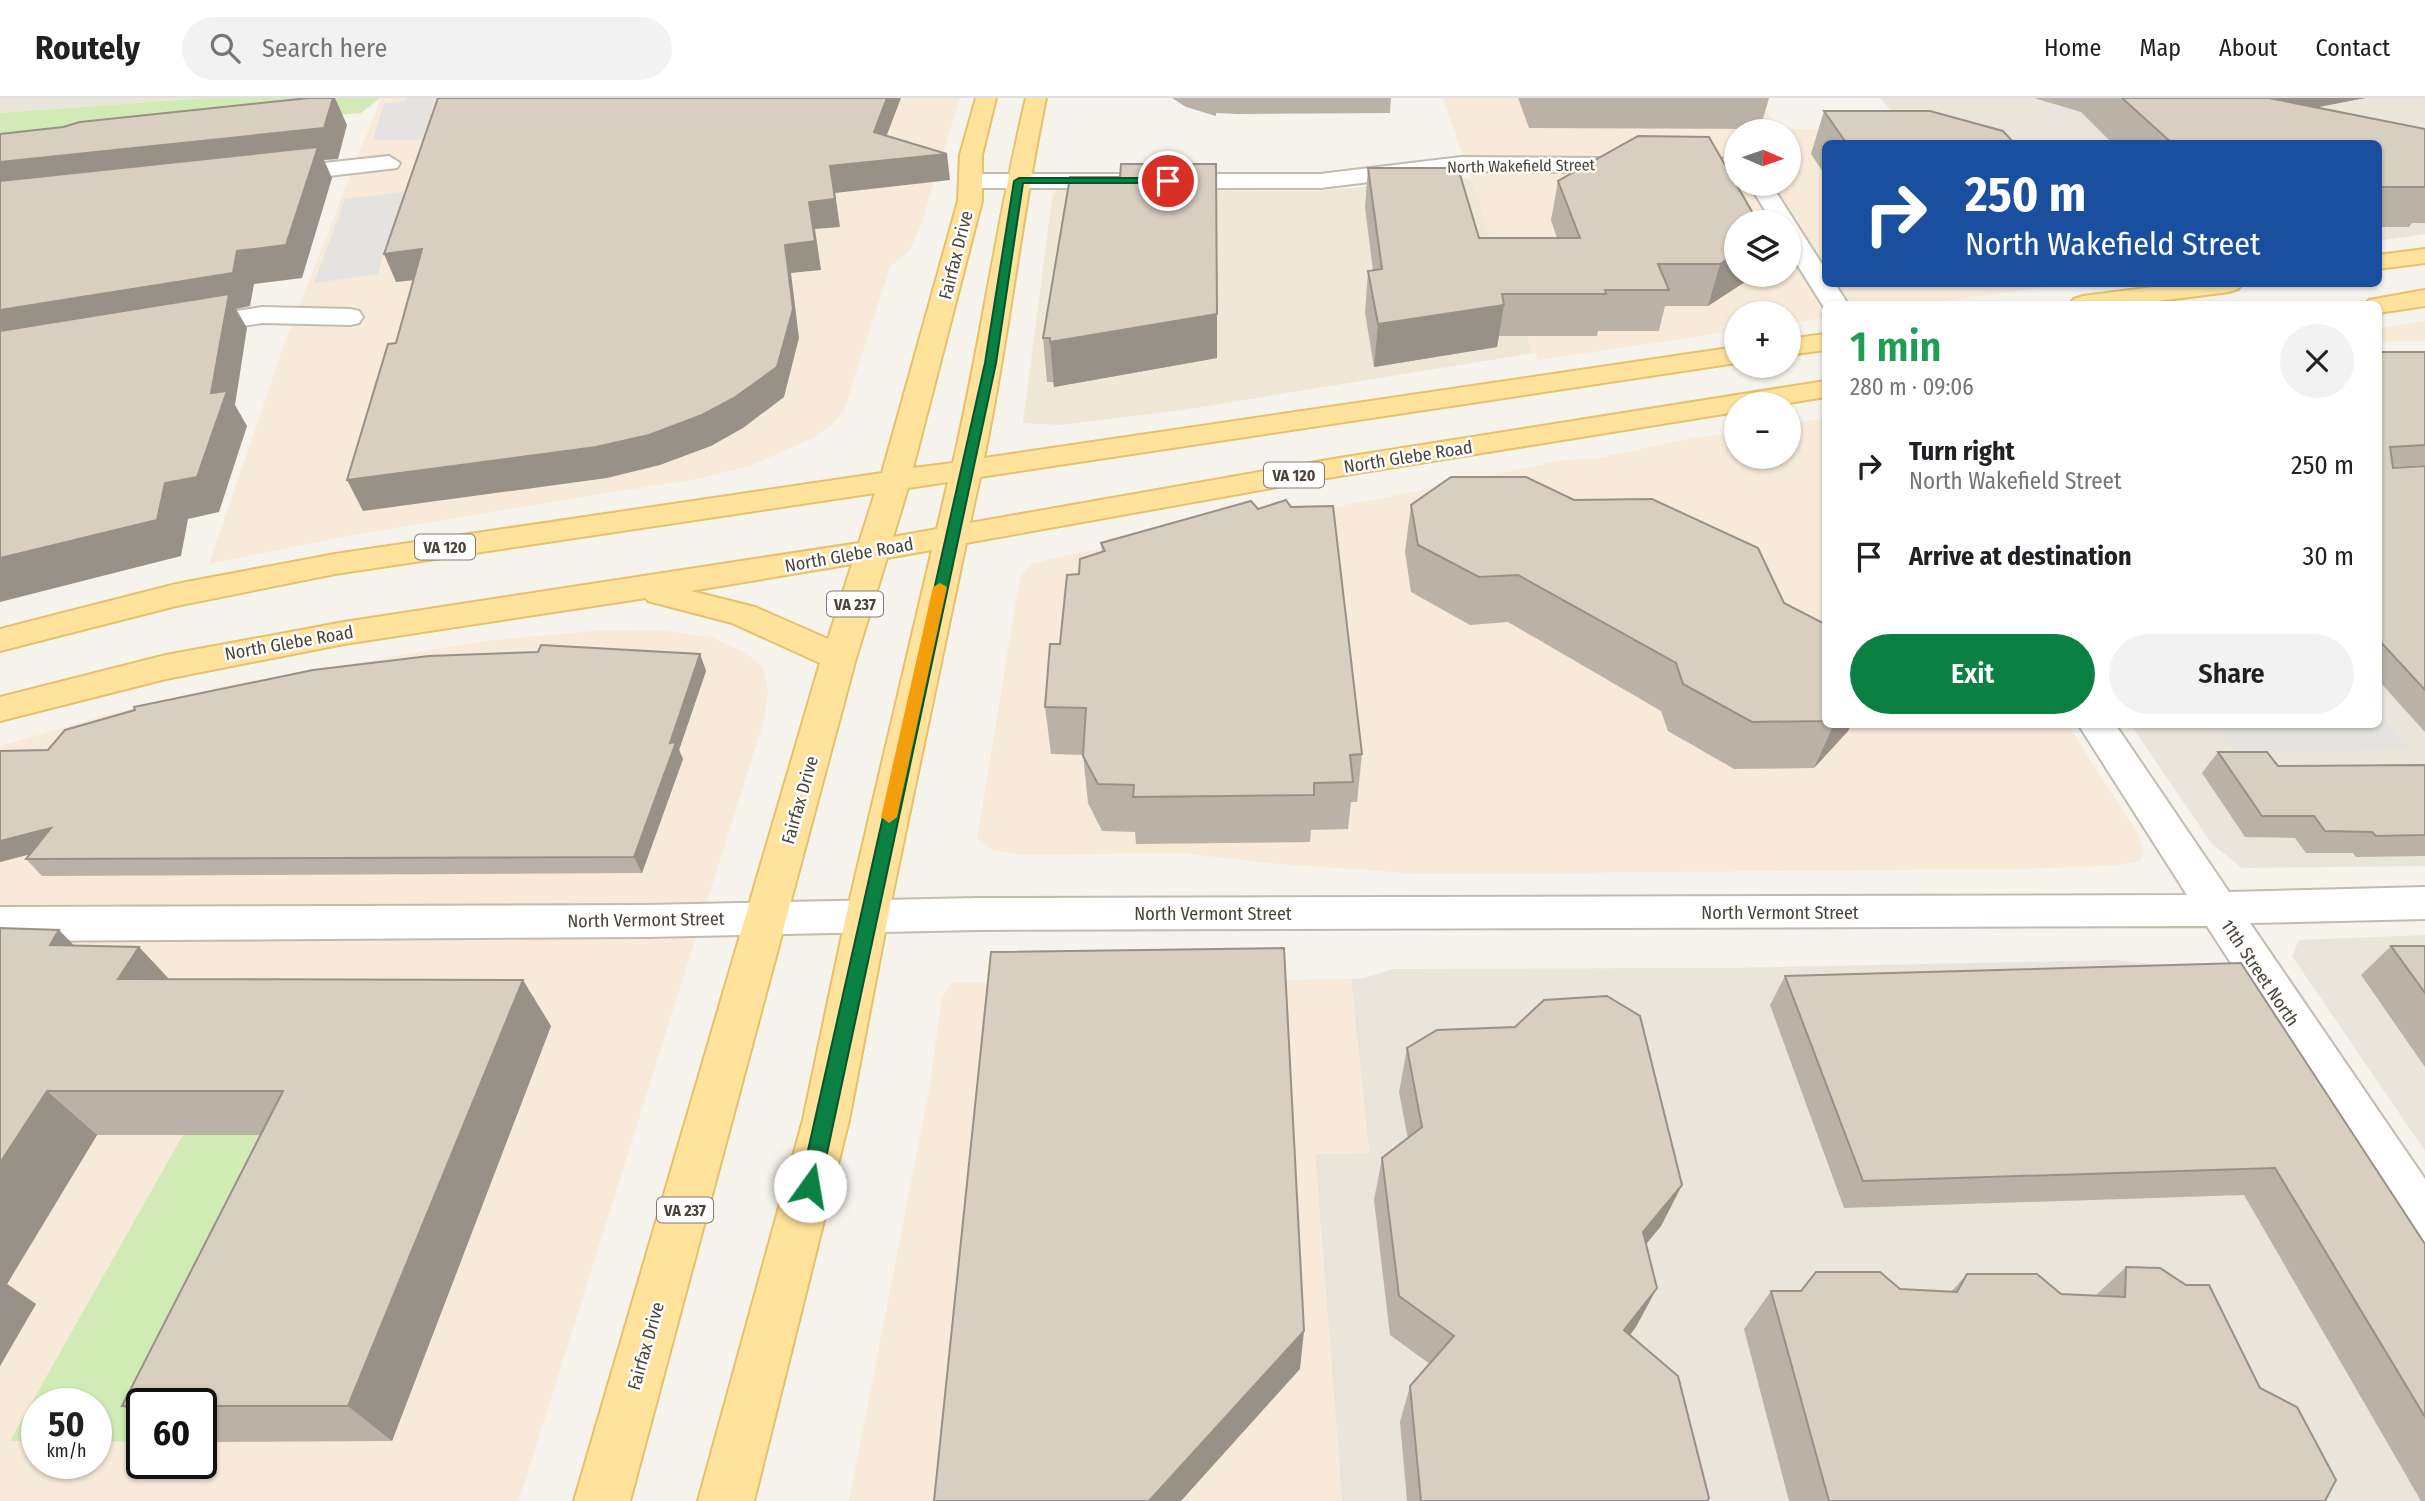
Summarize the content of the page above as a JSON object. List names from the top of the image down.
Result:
{
  "streets": {
    "main road": [
      "Fairfax Drive",
      "North Glebe Road",
      "VA 120",
      "VA 237"
    ],
    "street": ["North Wakefield Street", "North Vermont Street", "11th Street North"]
  },
  "crossings": [
    ["North Wakefield Street", "Fairfax Drive"],
    ["Fairfax Drive", "North Glebe Road"],
    ["Fairfax Drive", "VA 120"],
    ["Fairfax Drive", "North Vermont Street"],
    ["North Vermont Street", "11th Street North"]
  ],
  "north": "right",
  "page": {
    "header": "Routely",
    "search": "Search here",
    "nav": [
      "Home",
      "Map",
      "About",
      "Contact"
    ],
    "map_buttons": ["+", "−"],
    "turn": ["250 m", "North Wakefield Street"],
    "heading": ["1 min", "280 m · 09:06"],
    "list": [
      {
        "name": "Turn right",
        "note": "North Wakefield Street",
        "value": "250 m"
      },
      {
        "name": "Arrive at destination",
        "value": "30 m"
      }
    ],
    "buttons": ["Exit", "Share"],
    "speed": "50 km/h",
    "limit": "60"
  }
}
